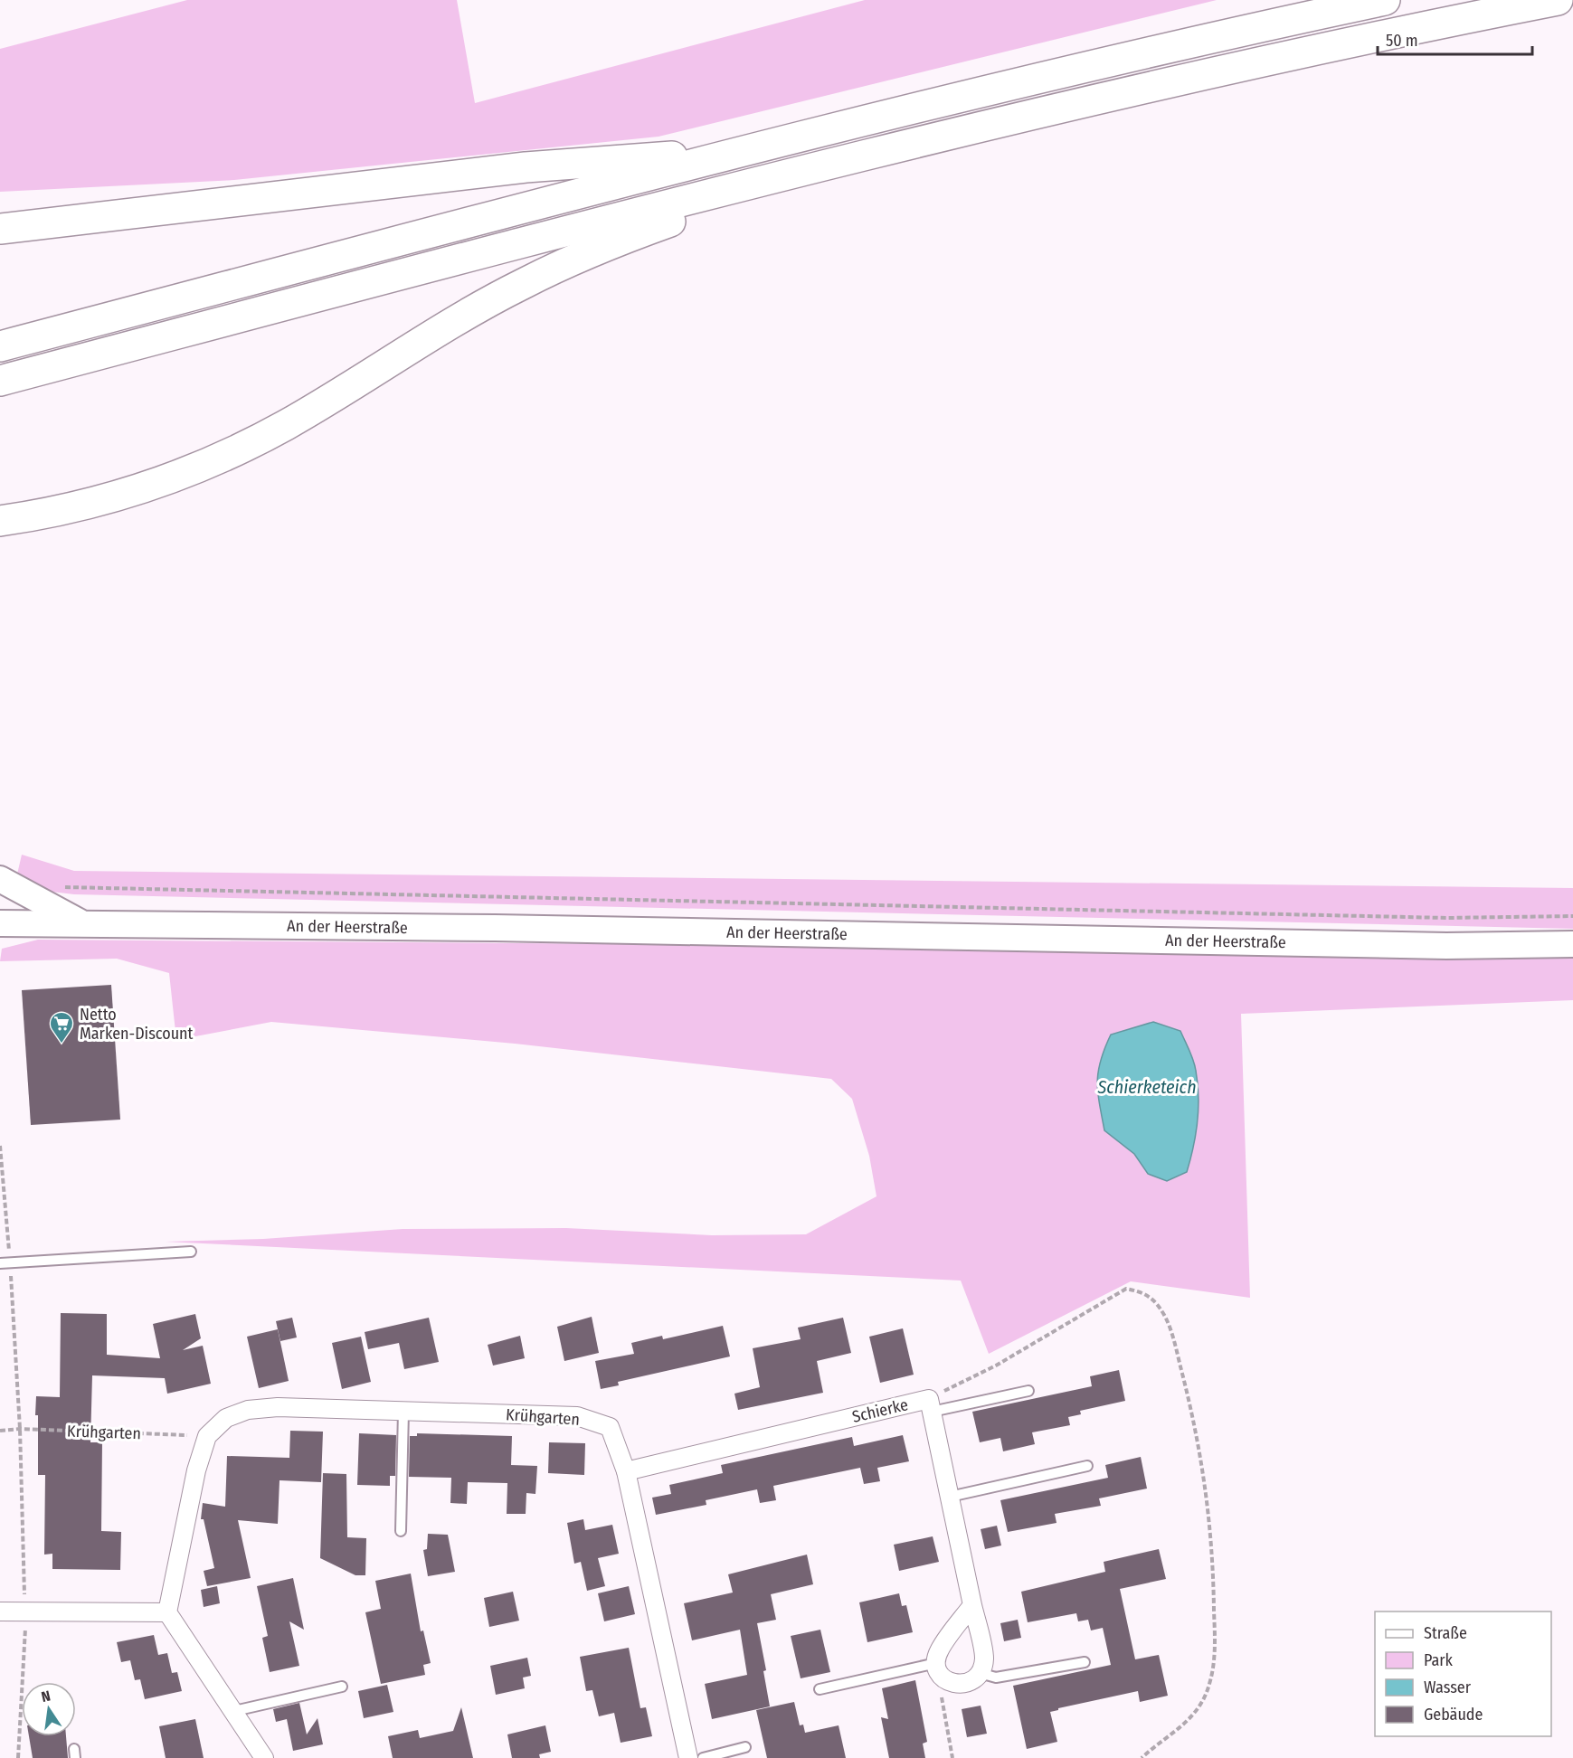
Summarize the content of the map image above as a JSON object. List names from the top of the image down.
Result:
{
  "streets": {
    "street": ["An der Heerstraße", "Schierke", "Krühgarten"]
  },
  "crossings": [
    ["Schierke", "Krühgarten"]
  ],
  "water": ["Schierketeich"],
  "places": {
    "supermarket": ["Netto Marken-Discount"]
  },
  "legend": [
    "Straße",
    "Park",
    "Wasser",
    "Gebäude"
  ],
  "scale_bar": "50 m",
  "north": "top"
}
